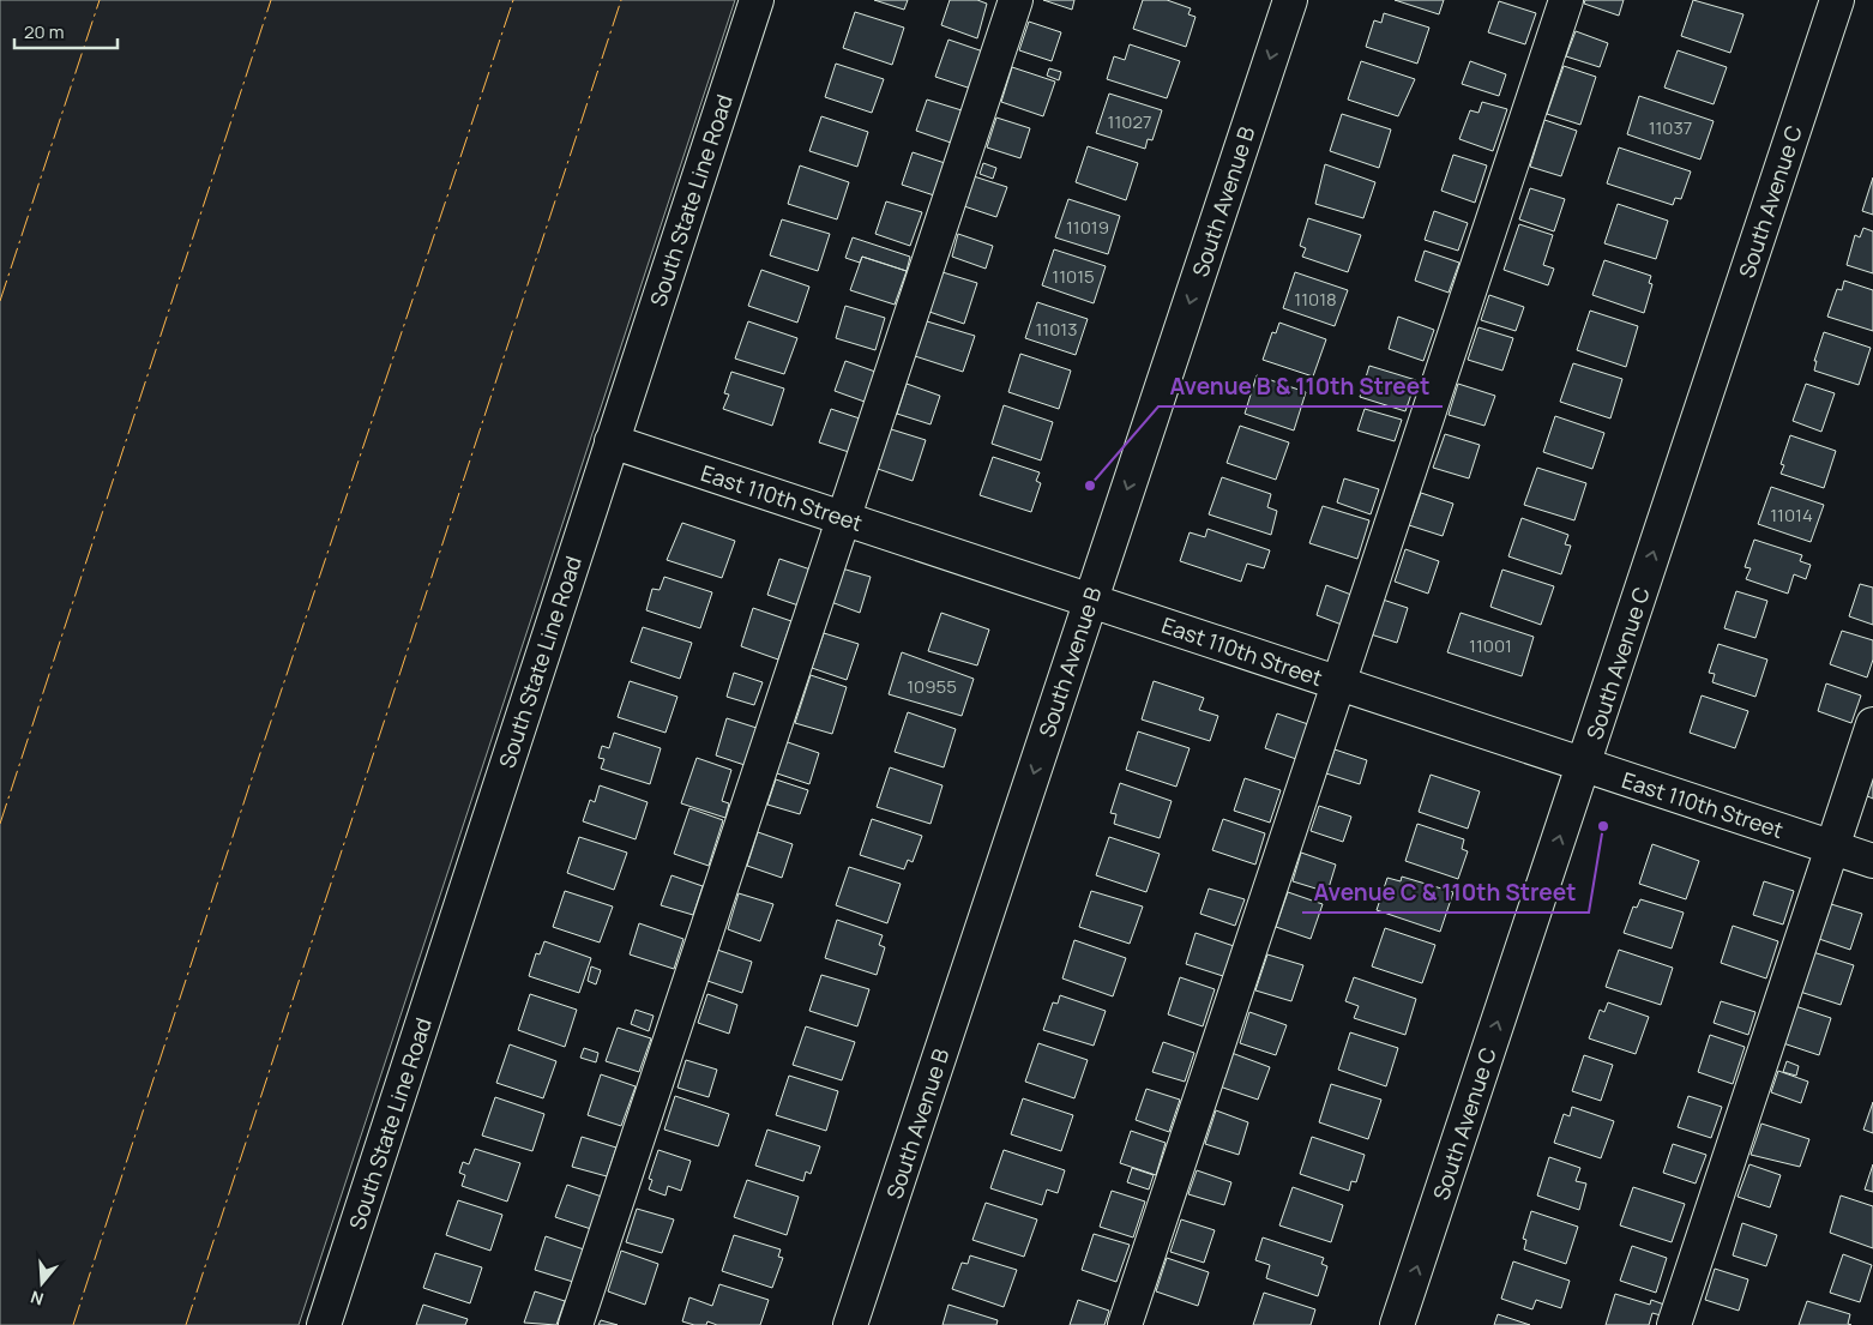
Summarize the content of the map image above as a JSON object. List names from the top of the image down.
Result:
{
  "streets": {
    "street": [
      "South State Line Road",
      "South Avenue B",
      "South Avenue C",
      "East 110th Street"
    ]
  },
  "crossings": [
    ["South State Line Road", "East 110th Street"],
    ["South Avenue B", "East 110th Street"],
    ["South Avenue C", "East 110th Street"]
  ],
  "places": ["Avenue B & 110th Street", "Avenue C & 110th Street"],
  "house_numbers": [
    "11027",
    "11037",
    "11019",
    "11015",
    "11018",
    "11013",
    "11014",
    "11001",
    "10955"
  ],
  "scale_bar": "20 m",
  "north": "bottom"
}
